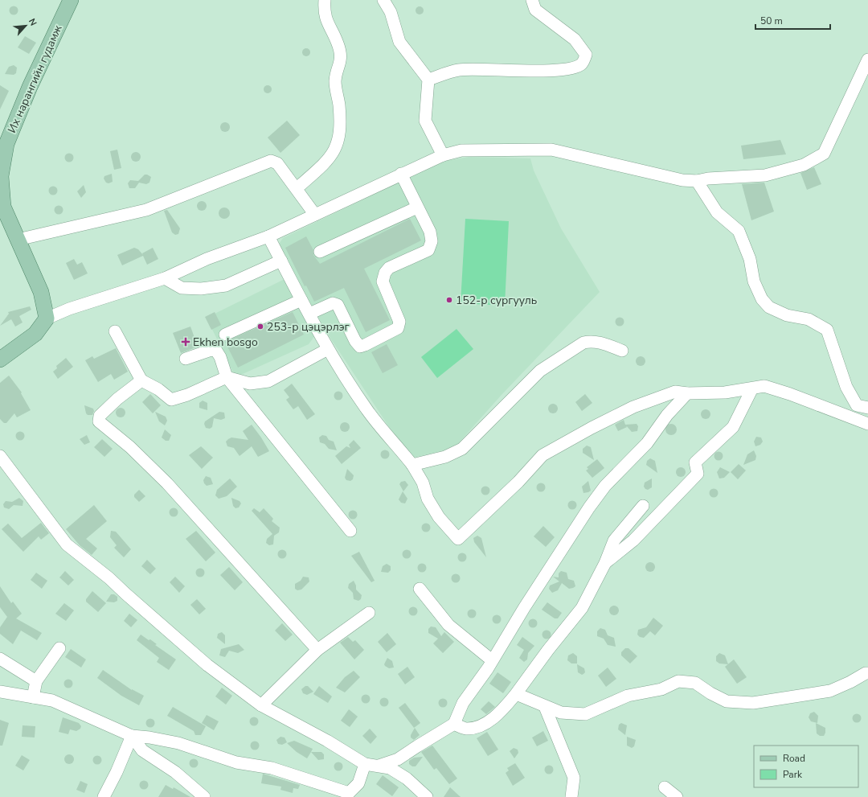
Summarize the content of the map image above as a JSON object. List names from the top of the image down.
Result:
{
  "streets": {
    "main road": ["Их нарангийн гудамж"]
  },
  "places": {
    "other": ["152-р сургууль", "253-р цэцэрлэг"],
    "health": ["Ekhen bosgo"]
  },
  "legend": ["Road", "Park"],
  "scale_bar": "50 m",
  "north": "top right"
}
